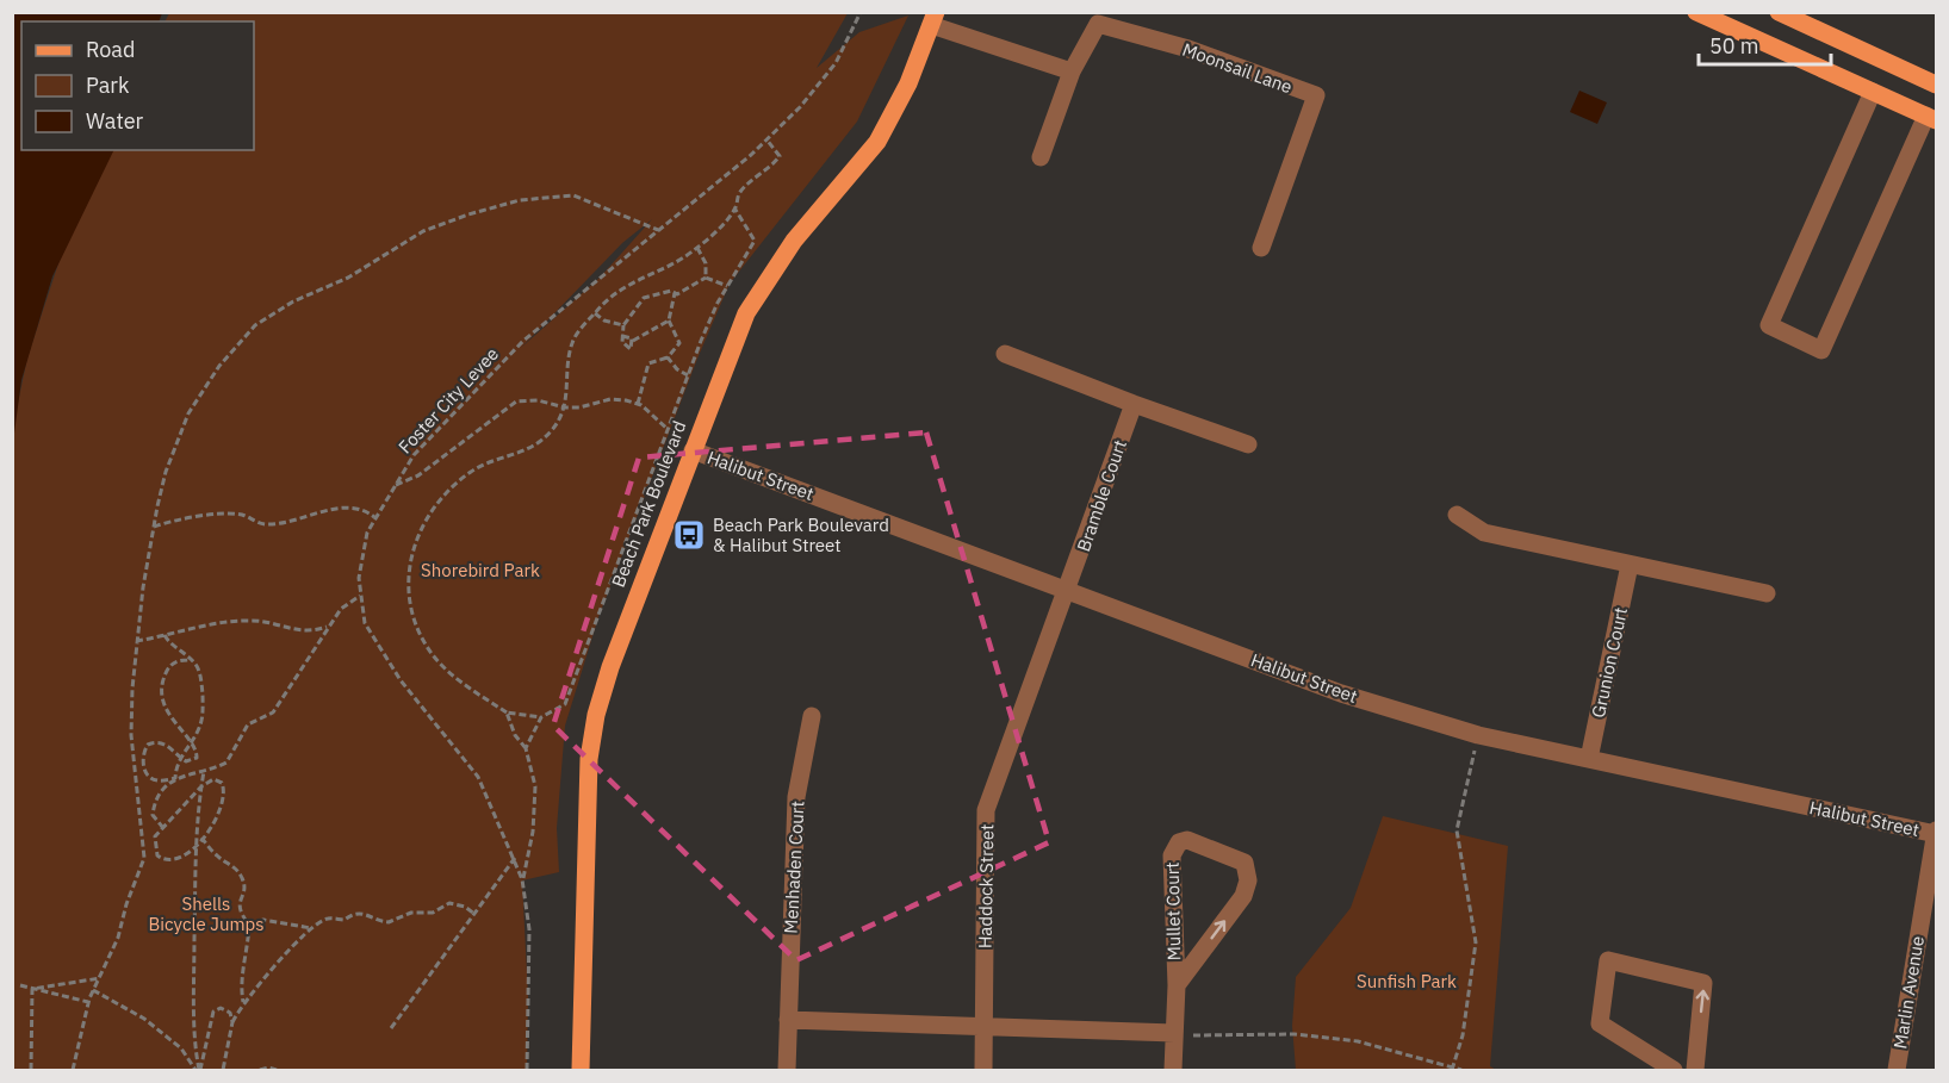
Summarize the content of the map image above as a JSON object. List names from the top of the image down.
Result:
{
  "streets": {
    "main road": ["Beach Park Boulevard"],
    "street": [
      "Moonsail Lane",
      "Halibut Street",
      "Bramble Court",
      "Grunion Court",
      "Menhaden Court",
      "Haddock Street",
      "Mullet Court",
      "Marlin Avenue"
    ],
    "path": ["Foster City Levee"]
  },
  "crossings": [
    ["Halibut Street", "Bramble Court"],
    ["Halibut Street", "Beach Park Boulevard"],
    ["Halibut Street", "Grunion Court"],
    ["Halibut Street", "Haddock Street"],
    ["Halibut Street", "Marlin Avenue"],
    ["Bramble Court", "Haddock Street"]
  ],
  "parks": ["Shorebird Park", "Shells Bicycle Jumps", "Sunfish Park"],
  "places": {
    "bus stop": ["Beach Park Boulevard & Halibut Street"]
  },
  "legend": ["Road", "Park", "Water"],
  "scale_bar": "50 m"
}
